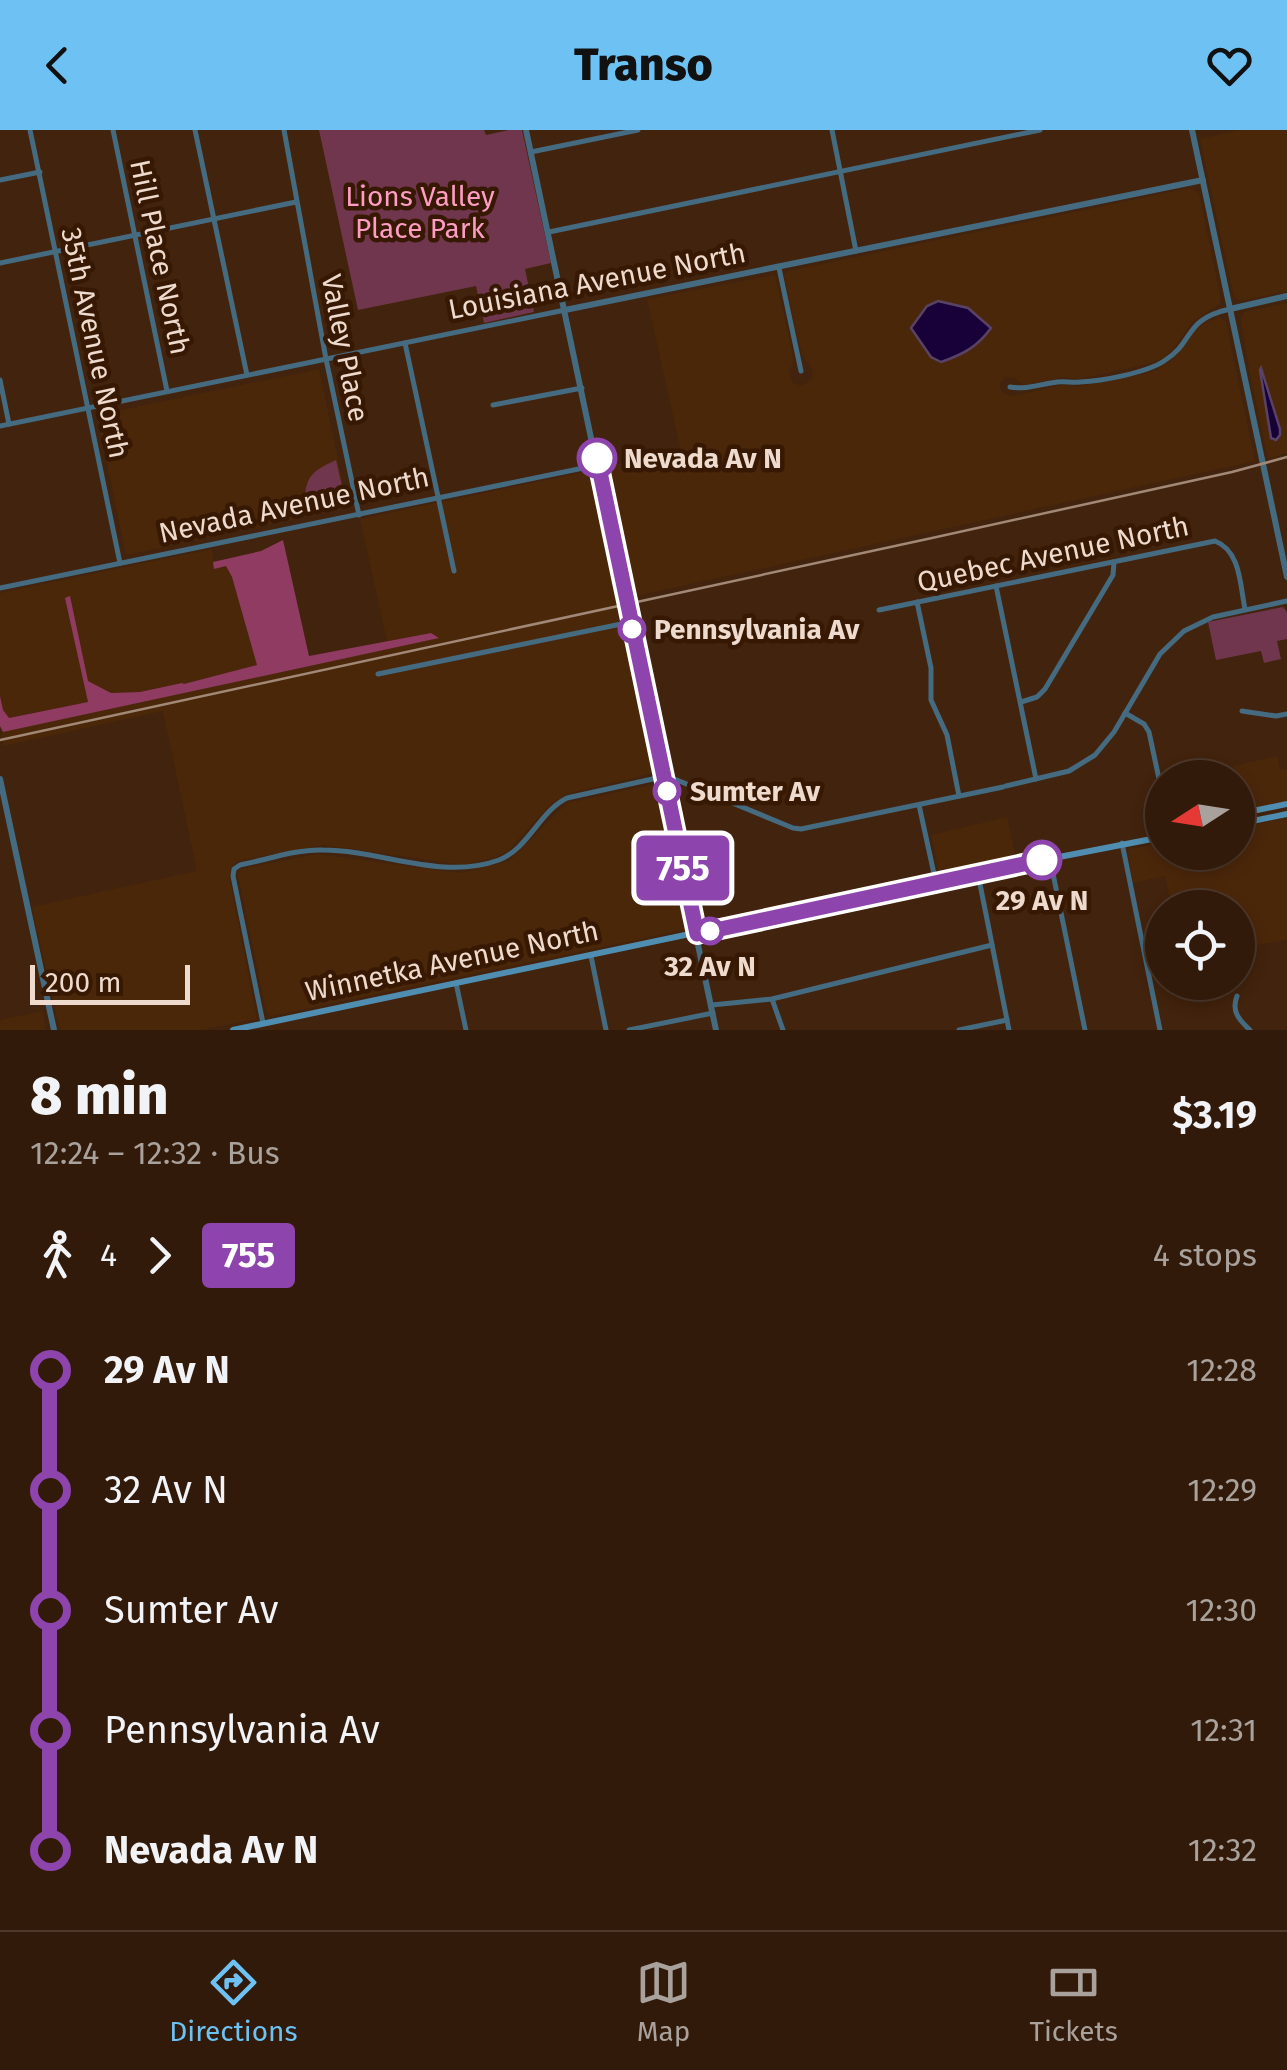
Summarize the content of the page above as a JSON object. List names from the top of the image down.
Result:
{
  "streets": {
    "main road": ["Winnetka Avenue North"],
    "street": [
      "Hill Place North",
      "Louisiana Avenue North",
      "35th Avenue North",
      "Valley Place",
      "Nevada Avenue North",
      "Quebec Avenue North"
    ]
  },
  "crossings": [
    ["Hill Place North", "Louisiana Avenue North"],
    ["Louisiana Avenue North", "35th Avenue North"],
    ["Louisiana Avenue North", "Valley Place"],
    ["35th Avenue North", "Nevada Avenue North"],
    ["Valley Place", "Nevada Avenue North"]
  ],
  "parks": ["Lions Valley Place Park"],
  "places": [
    "Nevada Av N",
    "Pennsylvania Av",
    "Sumter Av",
    "29 Av N",
    "32 Av N"
  ],
  "lines": ["bus line 755"],
  "scale_bar": "200 m",
  "north": "left",
  "page": {
    "header": "Transo",
    "on_map": "755",
    "scale": "200 m",
    "heading": ["8 min", "12:24 – 12:32 · Bus", "$3.19"],
    "legs": ["4", "755", "4 stops"],
    "list": [
      {
        "name": "29 Av N",
        "value": "12:28"
      },
      {
        "name": "32 Av N",
        "value": "12:29"
      },
      {
        "name": "Sumter Av",
        "value": "12:30"
      },
      {
        "name": "Pennsylvania Av",
        "value": "12:31"
      },
      {
        "name": "Nevada Av N",
        "value": "12:32"
      }
    ],
    "tabs": ["Directions", "Map", "Tickets"]
  }
}
